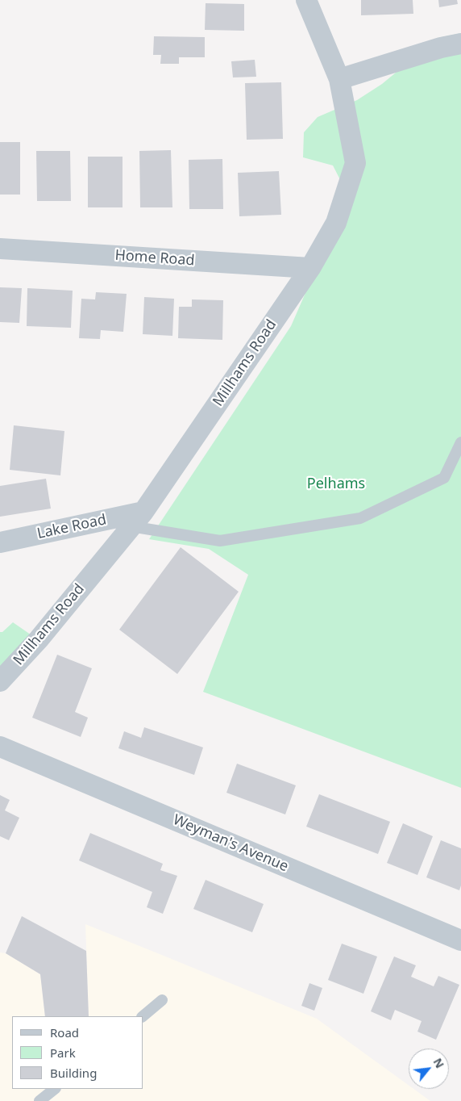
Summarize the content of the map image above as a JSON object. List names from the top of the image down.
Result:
{
  "streets": {
    "street": [
      "Home Road",
      "Millhams Road",
      "Lake Road",
      "Weyman's Avenue"
    ]
  },
  "crossings": [
    ["Home Road", "Millhams Road"],
    ["Millhams Road", "Lake Road"]
  ],
  "parks": ["Pelhams"],
  "legend": ["Road", "Park", "Building"],
  "north": "top right"
}
